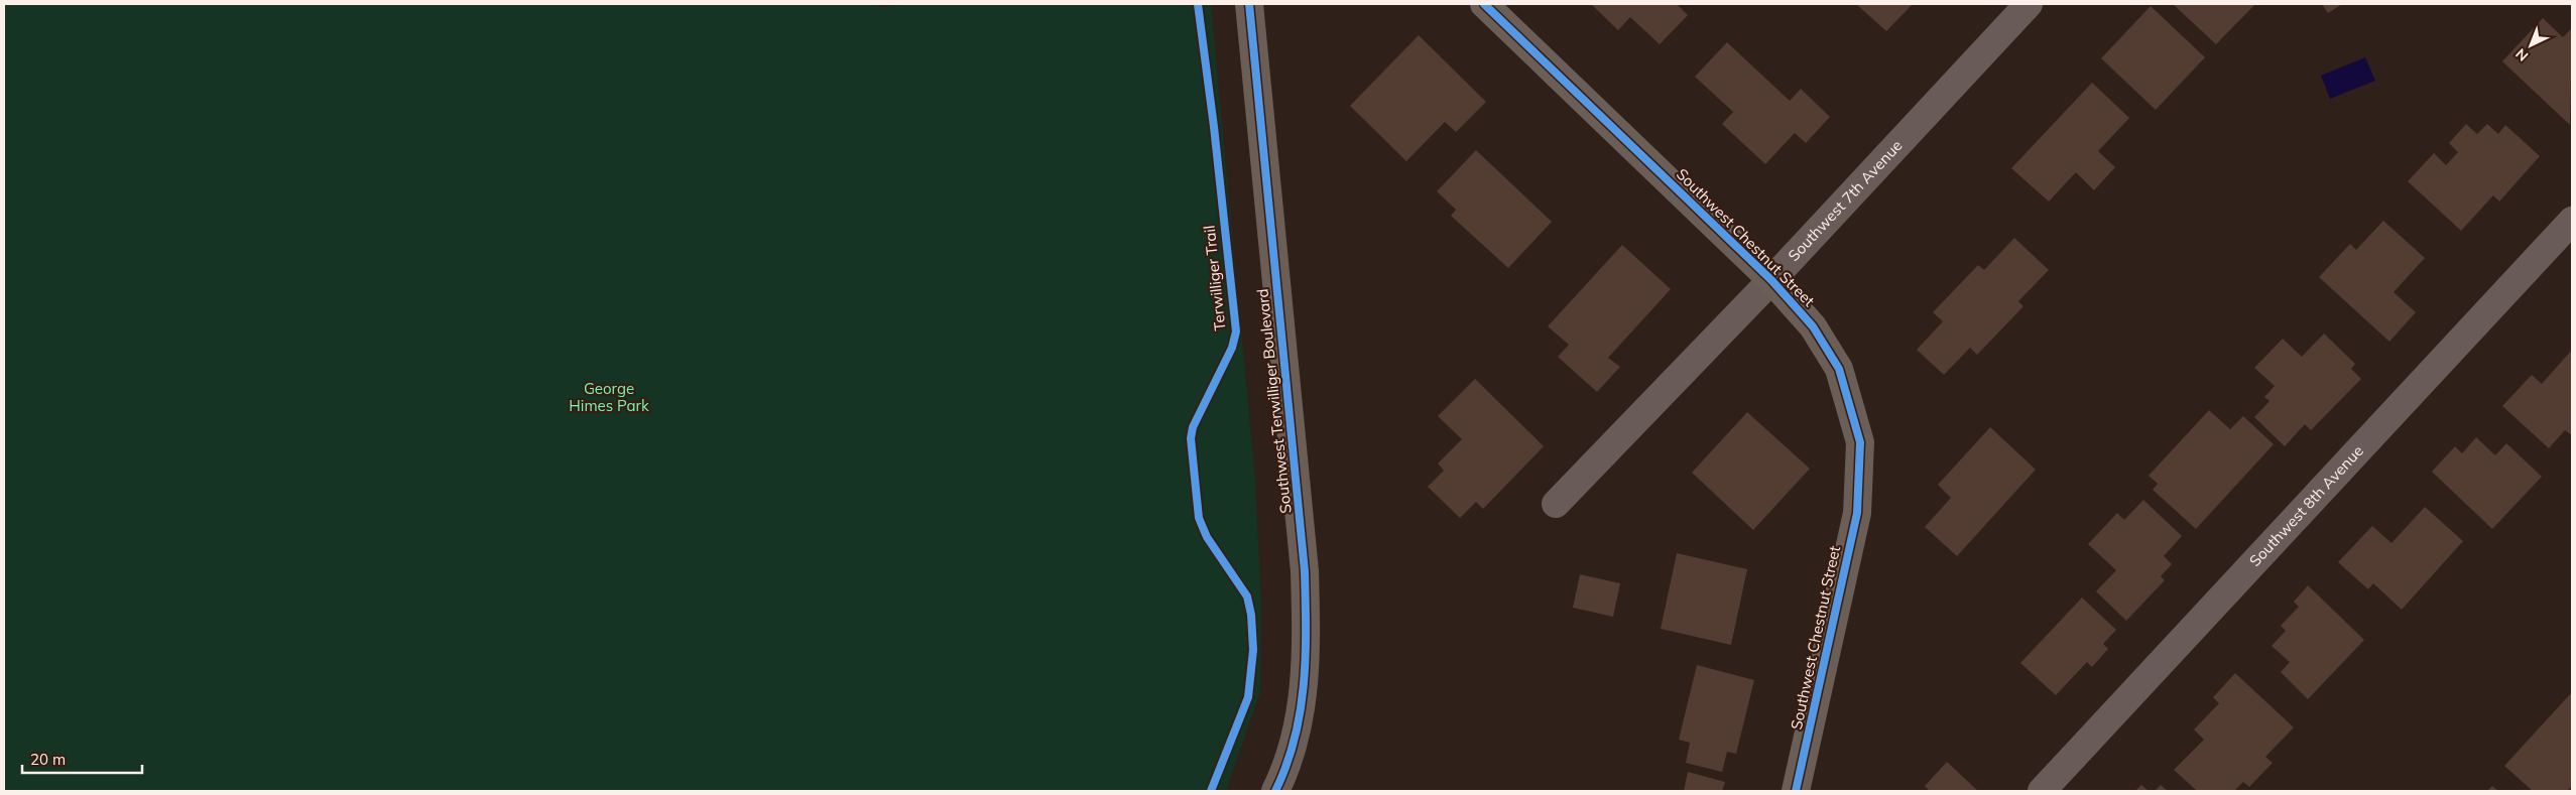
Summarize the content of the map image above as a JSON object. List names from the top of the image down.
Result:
{
  "streets": {
    "street": [
      "Southwest 7th Avenue",
      "Southwest Chestnut Street",
      "Southwest Terwilliger Boulevard",
      "Southwest 8th Avenue"
    ],
    "cycle path": ["Terwilliger Trail"]
  },
  "crossings": [
    ["Southwest 7th Avenue", "Southwest Chestnut Street"]
  ],
  "parks": ["George Himes Park"],
  "scale_bar": "20 m",
  "north": "bottom left"
}
